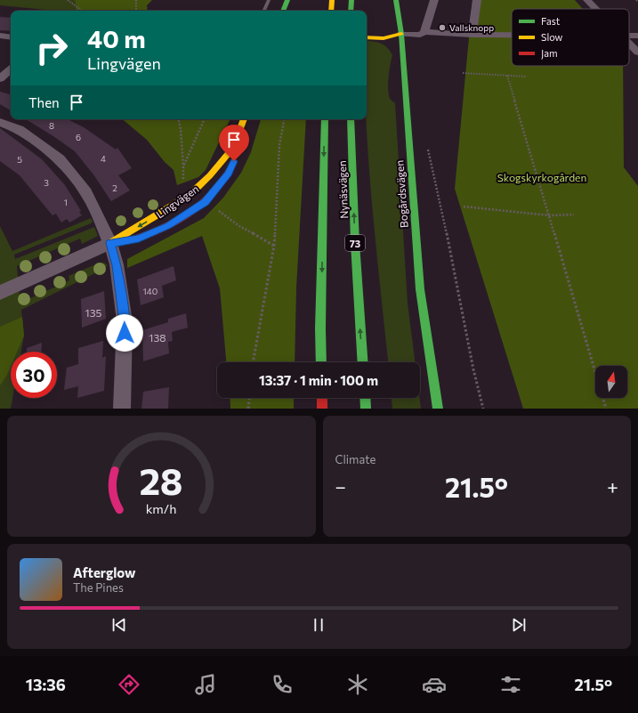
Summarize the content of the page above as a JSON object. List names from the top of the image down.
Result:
{
  "streets": {
    "main road": [
      "Nynäsvägen",
      "Bogårdsvägen",
      "Lingvägen",
      "73"
    ]
  },
  "parks": ["Skogskyrkogården"],
  "places": ["Vallsknopp"],
  "house_numbers": [
    "8",
    "6",
    "4",
    "5",
    "3",
    "2",
    "1",
    "140",
    "135",
    "138"
  ],
  "legend": ["Fast", "Slow", "Jam"],
  "north": "top",
  "page": {
    "turn": ["40 m", "Lingvägen"],
    "then": "Then",
    "limit": "30",
    "trip": "13:37 · 1 min · 100 m",
    "tile": "Climate",
    "heat": ["−", "21.5°", "+"],
    "song": ["Afterglow", "The Pines"],
    "tabs": ["13:36", "21.5°"],
    "gauge": ["28", "km/h"]
  }
}
